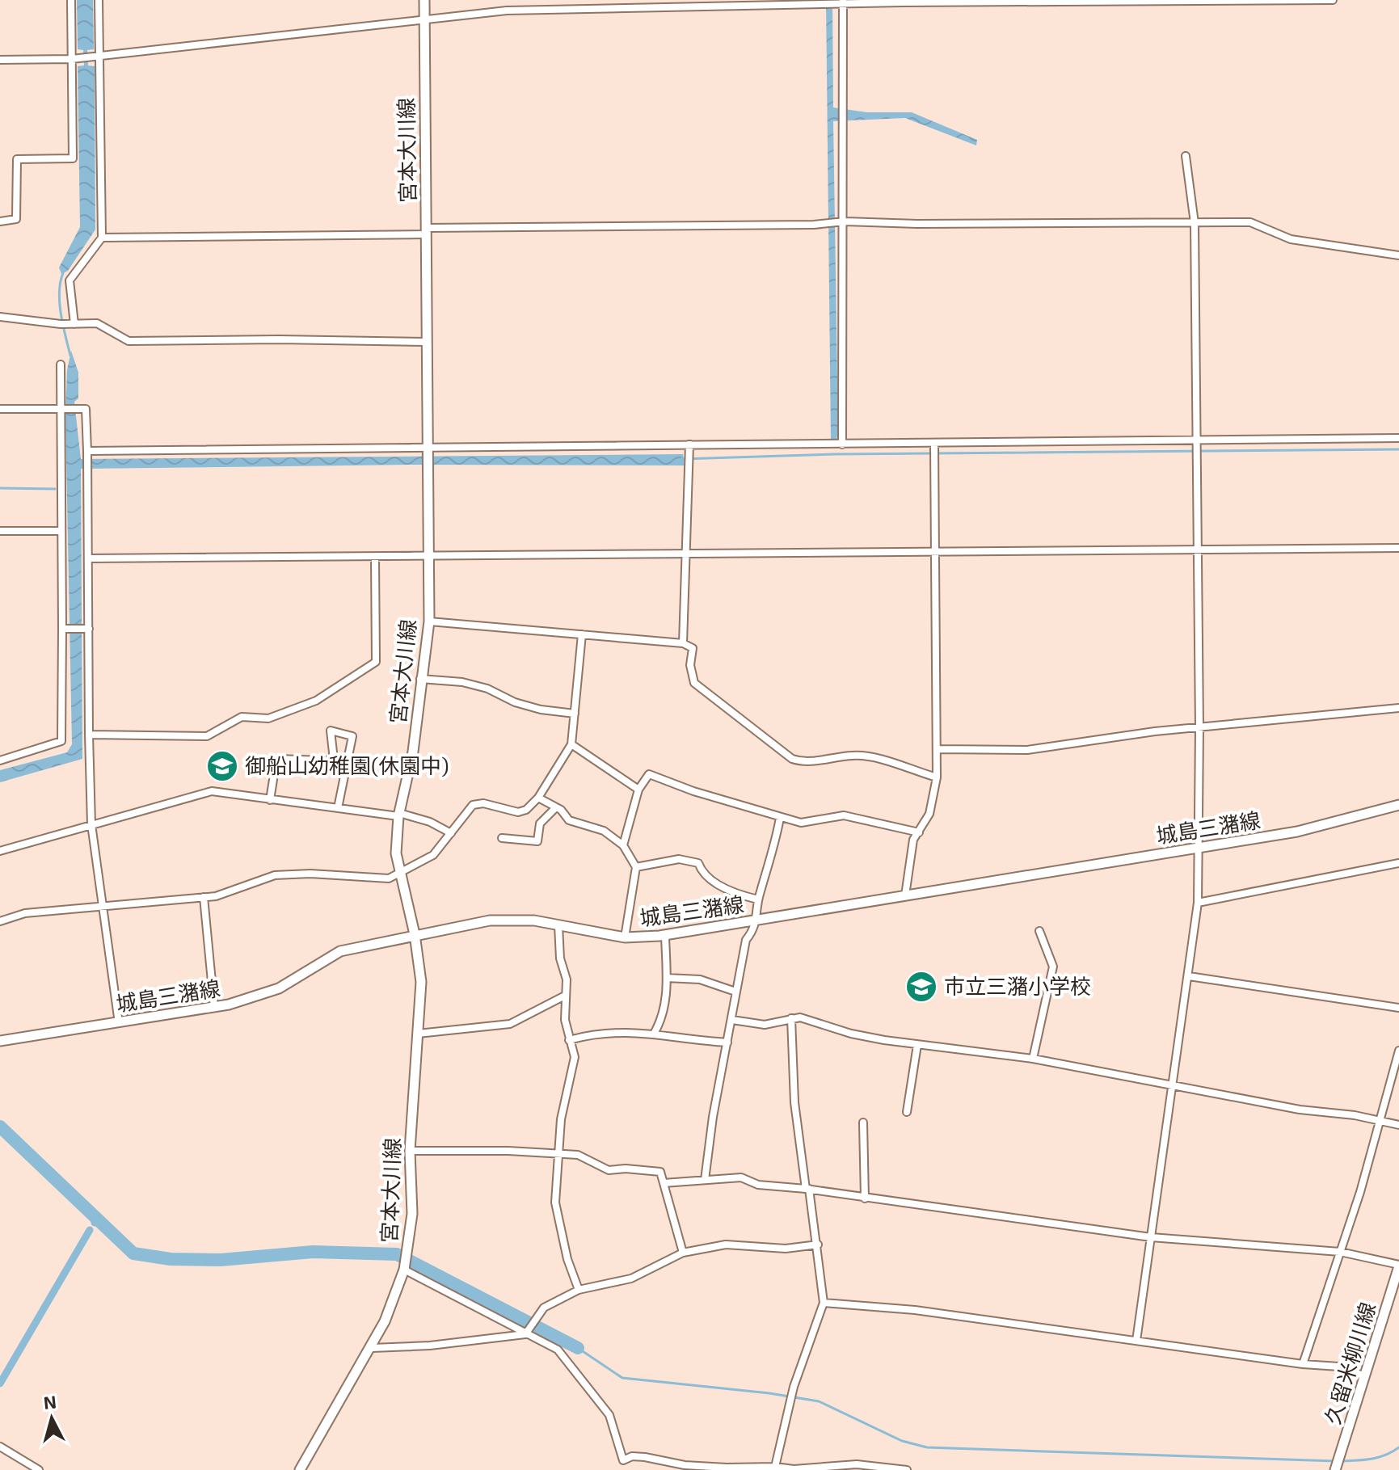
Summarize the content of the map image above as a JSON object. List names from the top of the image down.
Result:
{
  "streets": {
    "main road": ["宮本大川線", "城島三潴線", "久留米柳川線"]
  },
  "crossings": [
    ["宮本大川線", "城島三潴線"]
  ],
  "places": {
    "school or university": ["御船山幼稚園(休園中)", "市立三潴小学校"]
  },
  "north": "top"
}
